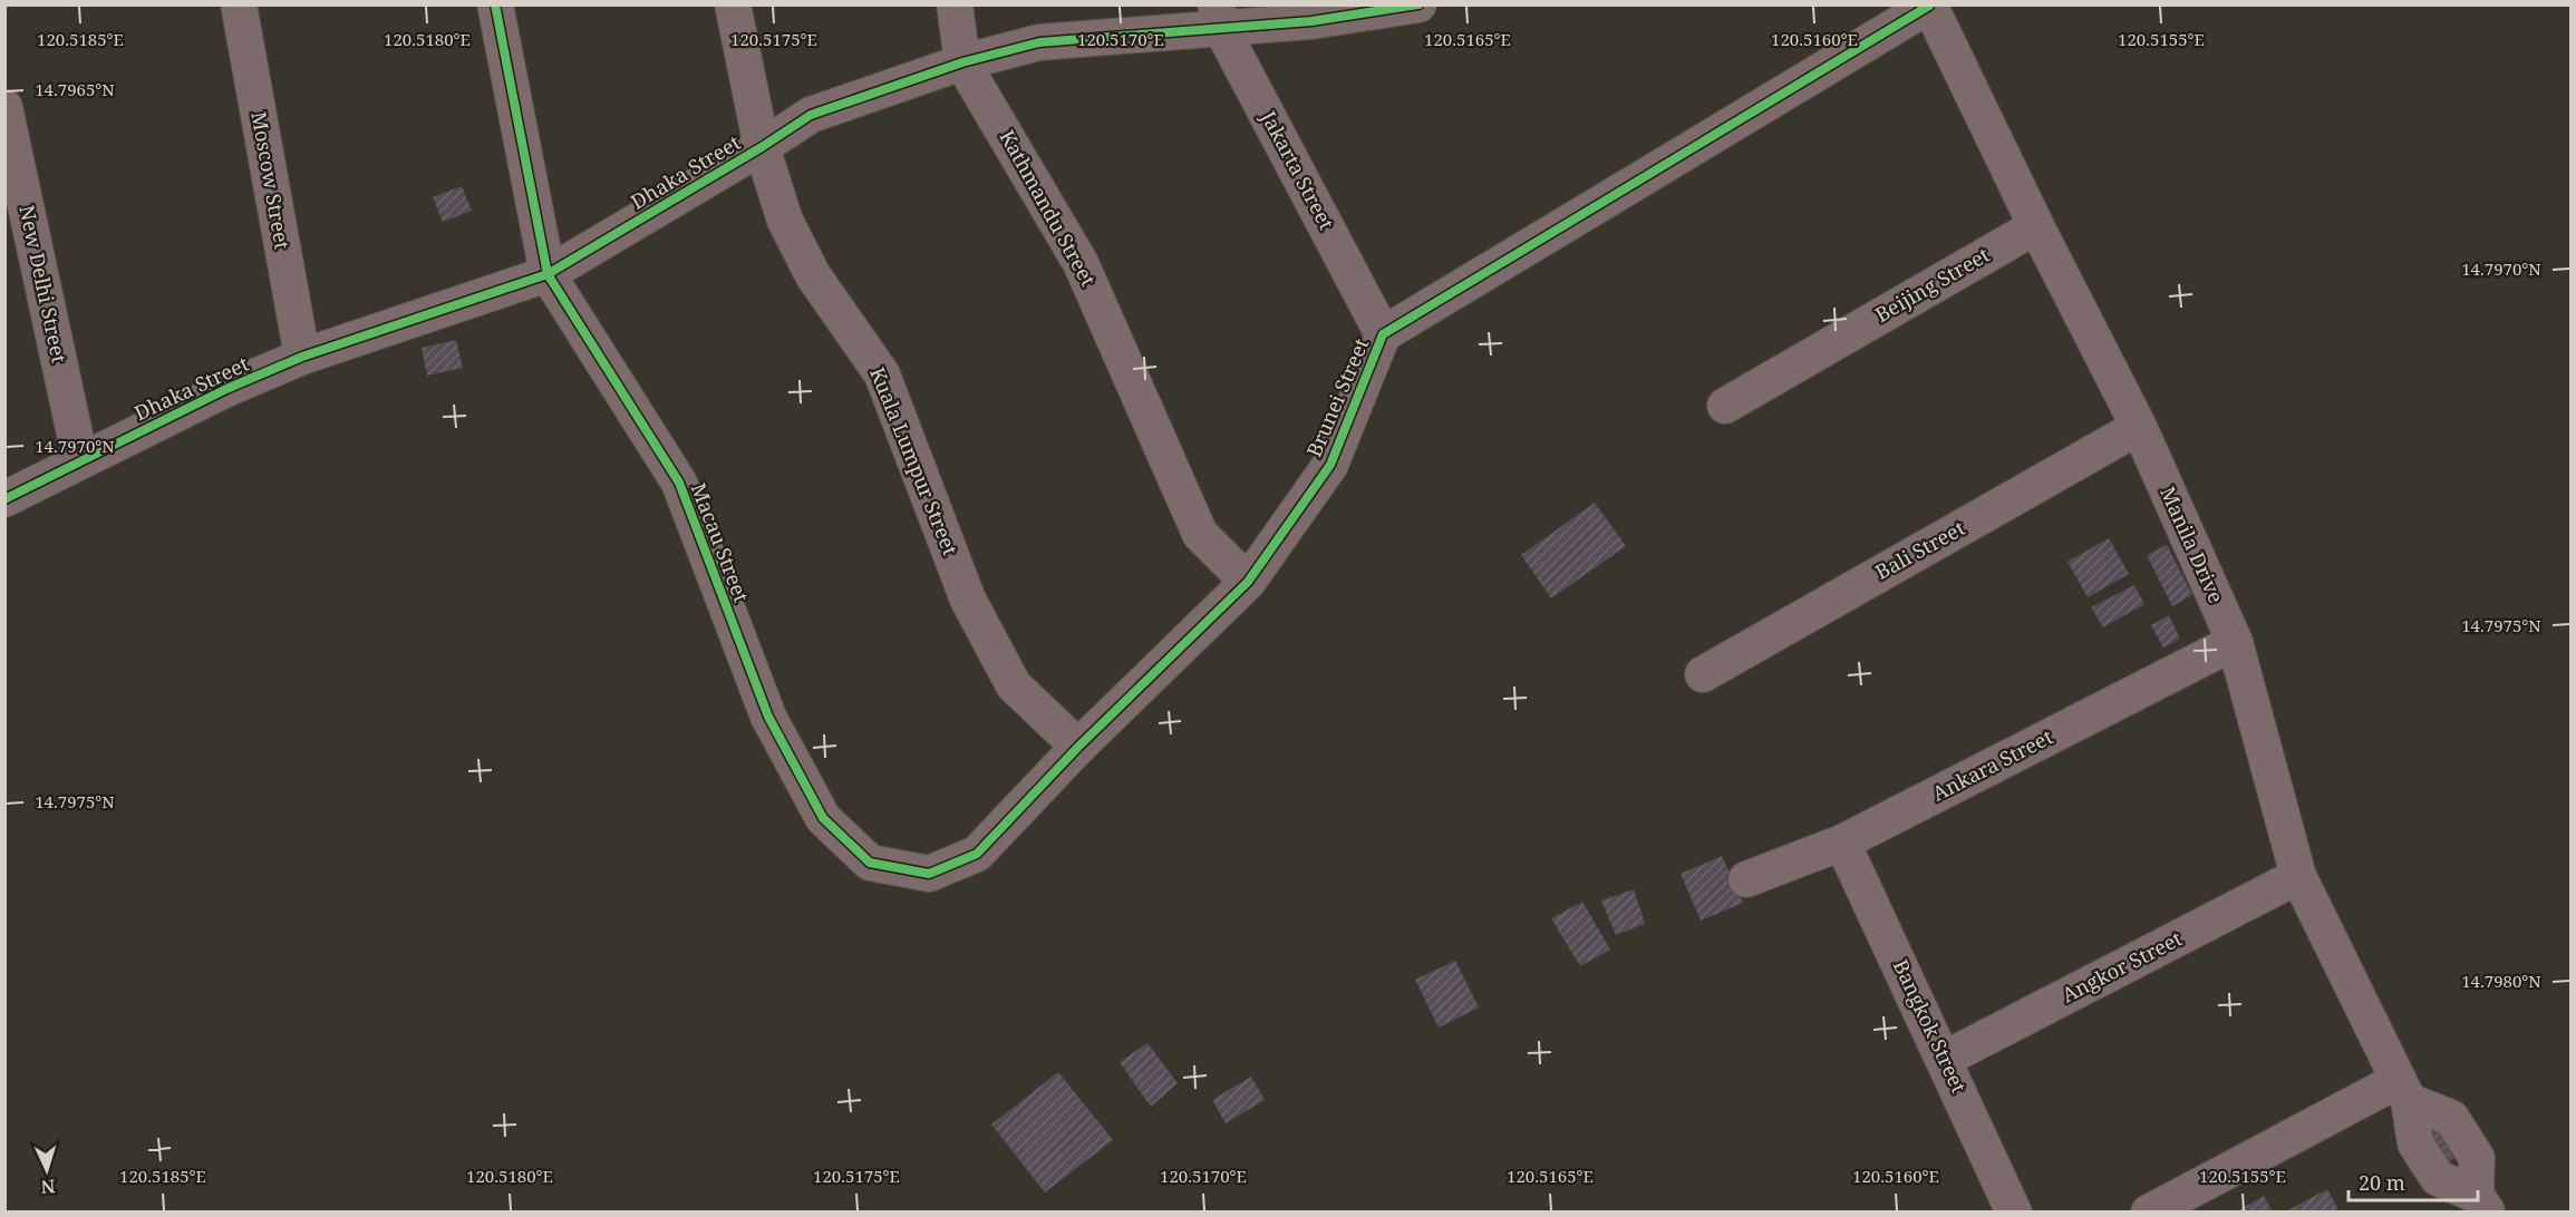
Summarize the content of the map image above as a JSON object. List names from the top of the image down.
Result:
{
  "streets": {
    "street": [
      "Jakarta Street",
      "Dhaka Street",
      "Moscow Street",
      "Kathmandu Street",
      "New Delhi Street",
      "Beijing Street",
      "Brunei Street",
      "Kuala Lumpur Street",
      "Macau Street",
      "Manila Drive",
      "Bali Street",
      "Ankara Street",
      "Angkor Street",
      "Bangkok Street"
    ]
  },
  "crossings": [
    ["Jakarta Street", "Dhaka Street"],
    ["Jakarta Street", "Brunei Street"],
    ["Dhaka Street", "Moscow Street"],
    ["Dhaka Street", "Kathmandu Street"],
    ["Dhaka Street", "New Delhi Street"],
    ["Dhaka Street", "Kuala Lumpur Street"],
    ["Dhaka Street", "Macau Street"],
    ["Kathmandu Street", "Brunei Street"],
    ["Beijing Street", "Manila Drive"],
    ["Brunei Street", "Kuala Lumpur Street"],
    ["Brunei Street", "Macau Street"],
    ["Brunei Street", "Manila Drive"],
    ["Manila Drive", "Bali Street"],
    ["Manila Drive", "Ankara Street"],
    ["Manila Drive", "Angkor Street"],
    ["Ankara Street", "Bangkok Street"],
    ["Angkor Street", "Bangkok Street"]
  ],
  "scale_bar": "20 m",
  "north": "bottom",
  "coordinates": [
    "120.5185°E",
    "120.5180°E",
    "120.5175°E",
    "120.5170°E",
    "120.5165°E",
    "120.5160°E",
    "120.5155°E",
    "14.7965°N",
    "14.7970°N",
    "14.7975°N",
    "14.7980°N"
  ]
}
